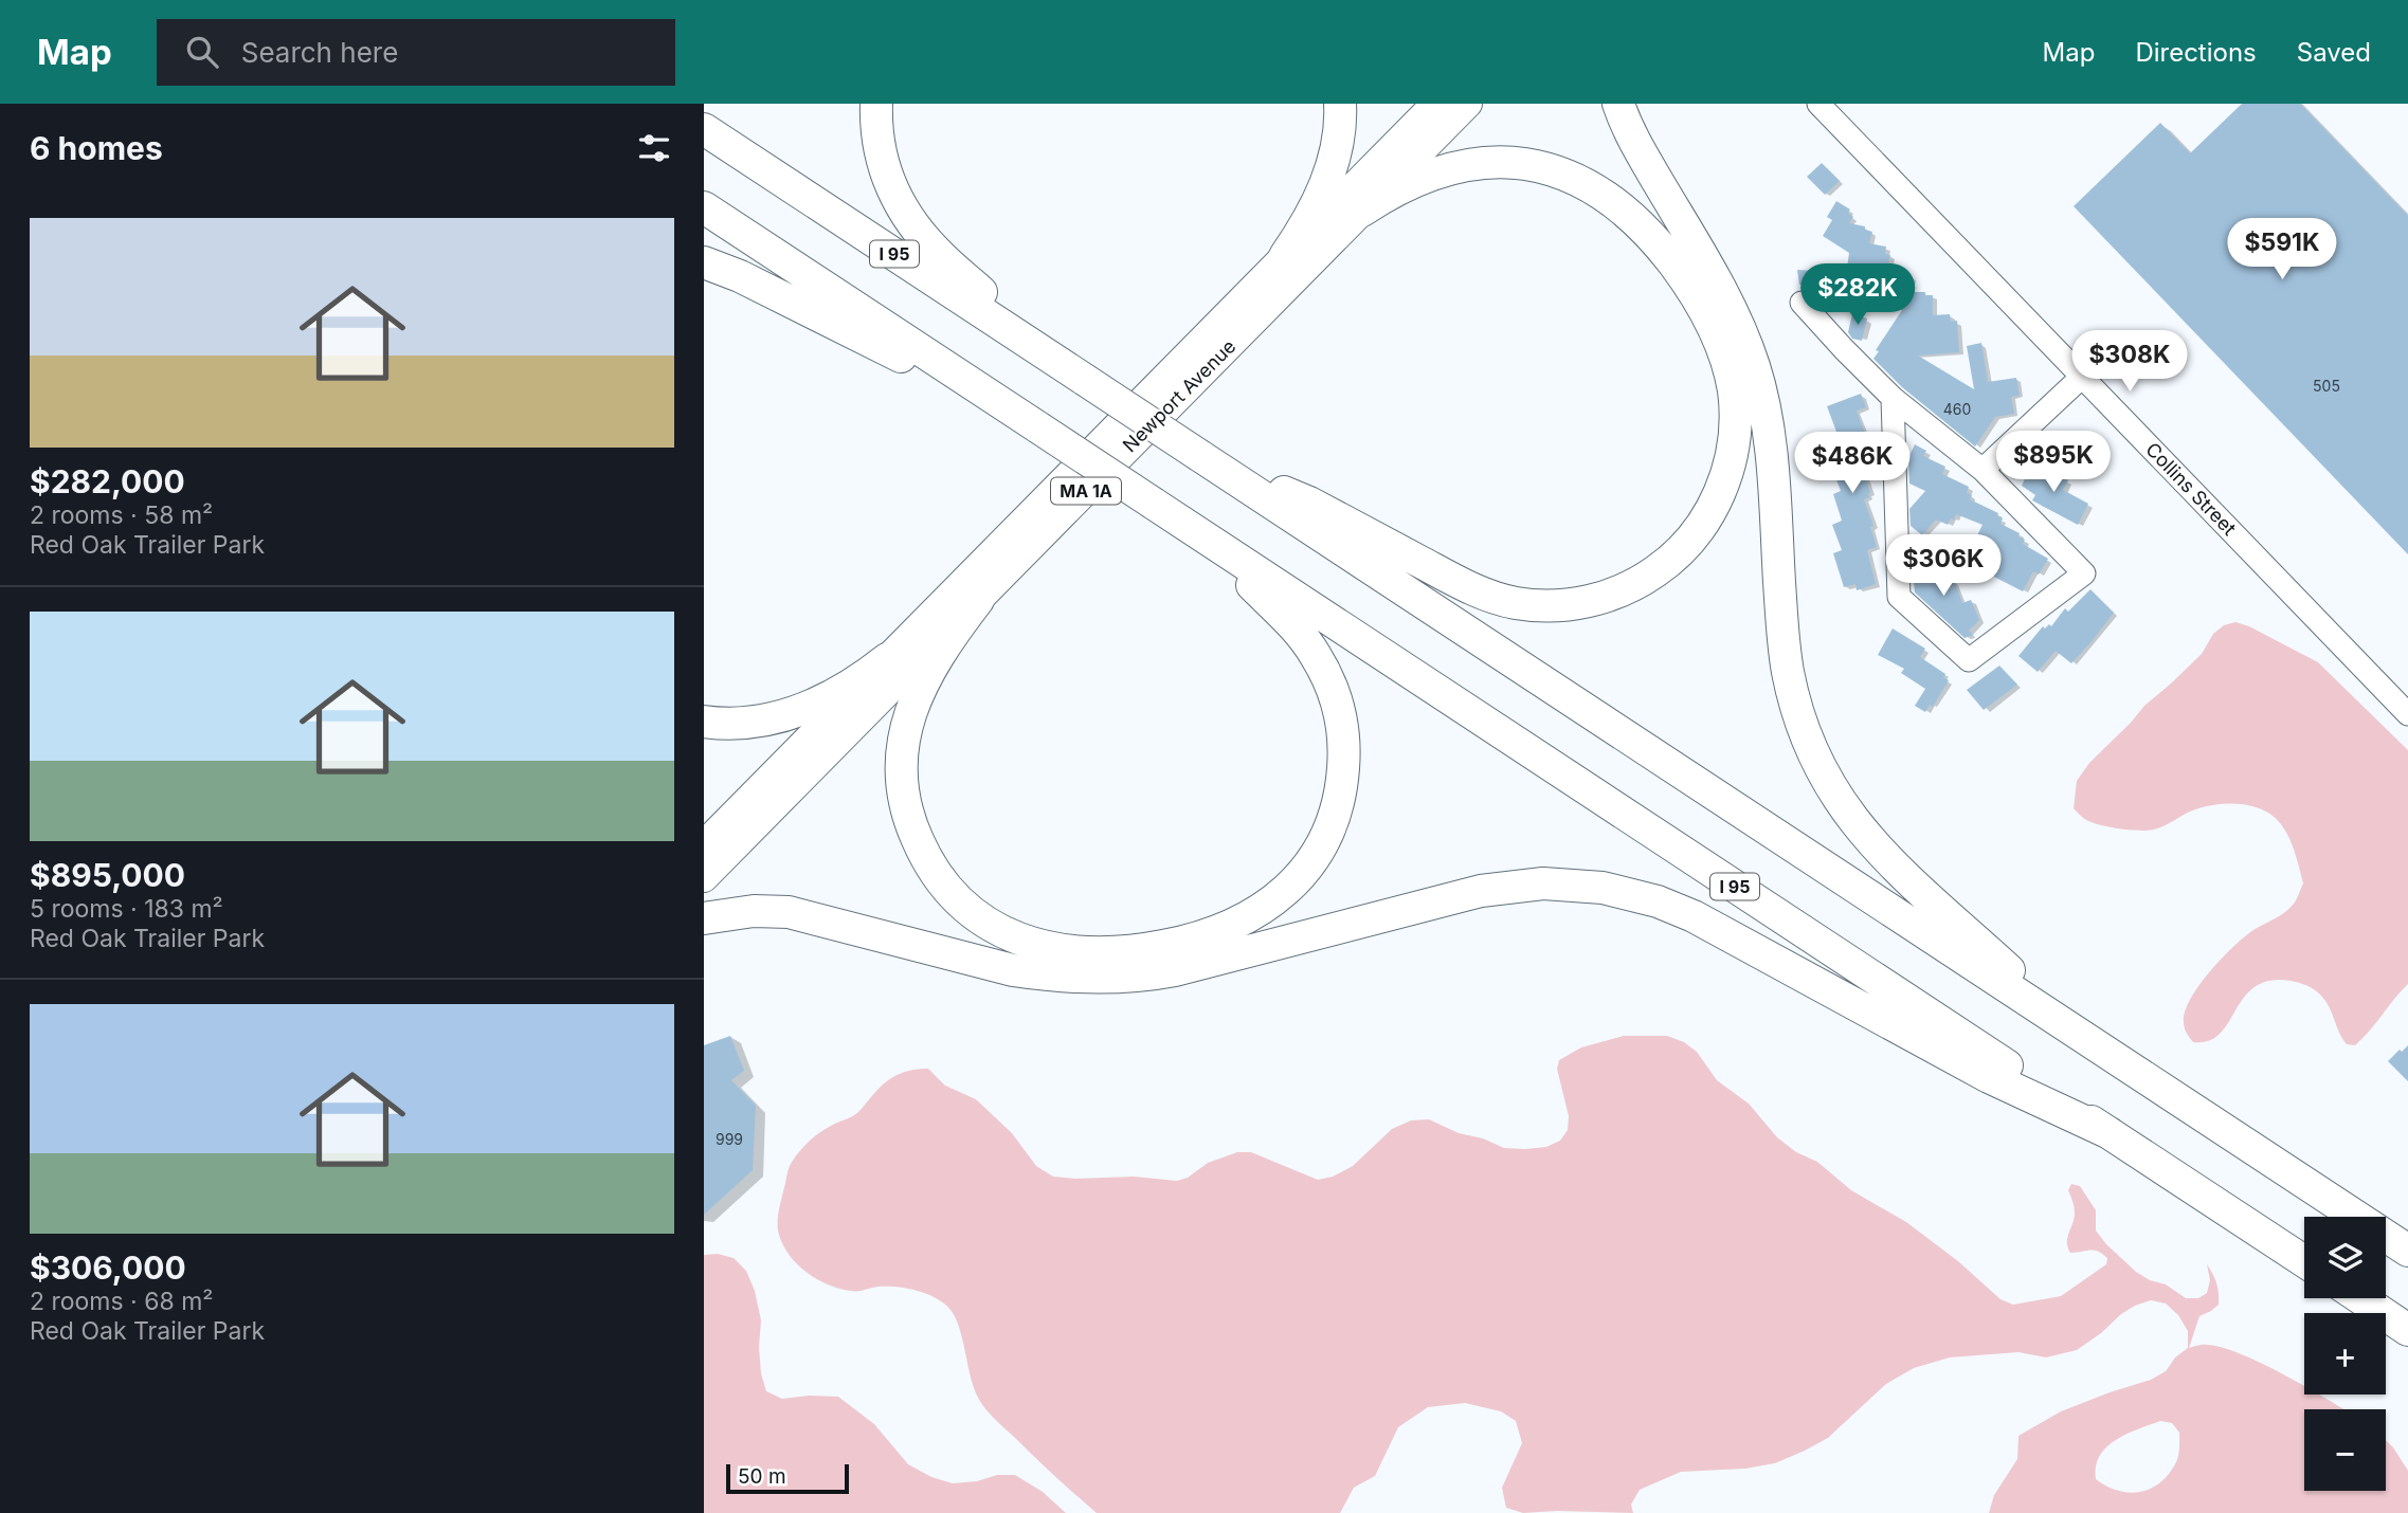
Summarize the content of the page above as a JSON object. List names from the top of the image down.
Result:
{
  "streets": {
    "highway": ["I 95"],
    "main road": ["Newport Avenue", "MA 1A"],
    "street": ["Collins Street"]
  },
  "house_numbers": ["505", "460", "999"],
  "scale_bar": "50 m",
  "page": {
    "header": "Map",
    "search": "Search here",
    "nav": ["Map", "Directions", "Saved"],
    "heading": "6 homes",
    "list": [
      {
        "name": "$282,000",
        "note": "2 rooms · 58 m² · Red Oak Trailer Park"
      },
      {
        "name": "$895,000",
        "note": "5 rooms · 183 m² · Red Oak Trailer Park"
      },
      {
        "name": "$306,000",
        "note": "2 rooms · 68 m² · Red Oak Trailer Park"
      }
    ],
    "price": [
      "$591K",
      "$282K",
      "$308K",
      "$895K",
      "$486K",
      "$306K"
    ],
    "map_buttons": ["+", "−"],
    "scale": "50 m"
  }
}
